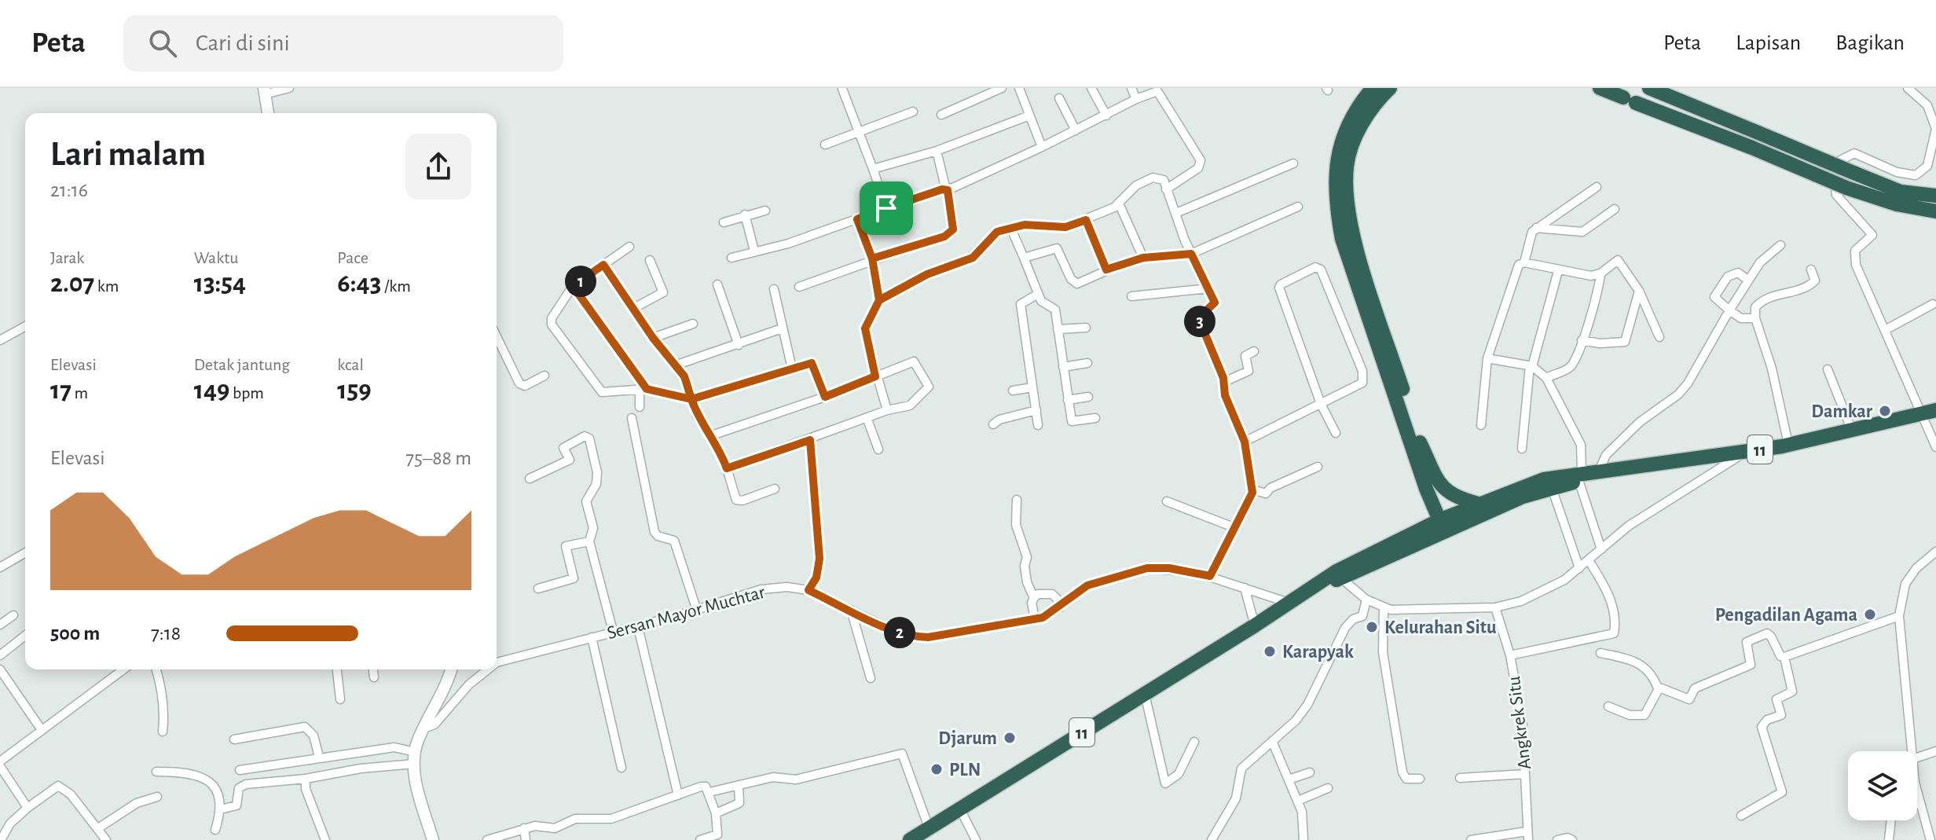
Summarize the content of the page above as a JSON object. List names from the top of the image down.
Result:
{
  "streets": {
    "highway": ["11"],
    "street": ["Sersan Mayor Muchtar", "Angkrek Situ"]
  },
  "crossings": [
    ["11", "Sersan Mayor Muchtar"]
  ],
  "places": [
    "Damkar",
    "Pengadilan Agama",
    "Kelurahan Situ",
    "Karapyak",
    "Djarum",
    "PLN"
  ],
  "page": {
    "header": "Peta",
    "search": "Cari di sini",
    "nav": ["Peta", "Lapisan", "Bagikan"],
    "heading": ["Lari malam", "21:16"],
    "stats": [
      ["Jarak", "2.07 km"],
      ["Waktu", "13:54"],
      ["Pace", "6:43 /km"],
      ["Elevasi", "17 m"],
      ["Detak jantung", "149 bpm"],
      ["kcal", "159"]
    ],
    "pins": ["1", "3", "2"],
    "chart": ["Elevasi", "75–88 m"],
    "list": [
      {
        "name": "500 m",
        "note": "7:18"
      }
    ]
  }
}
